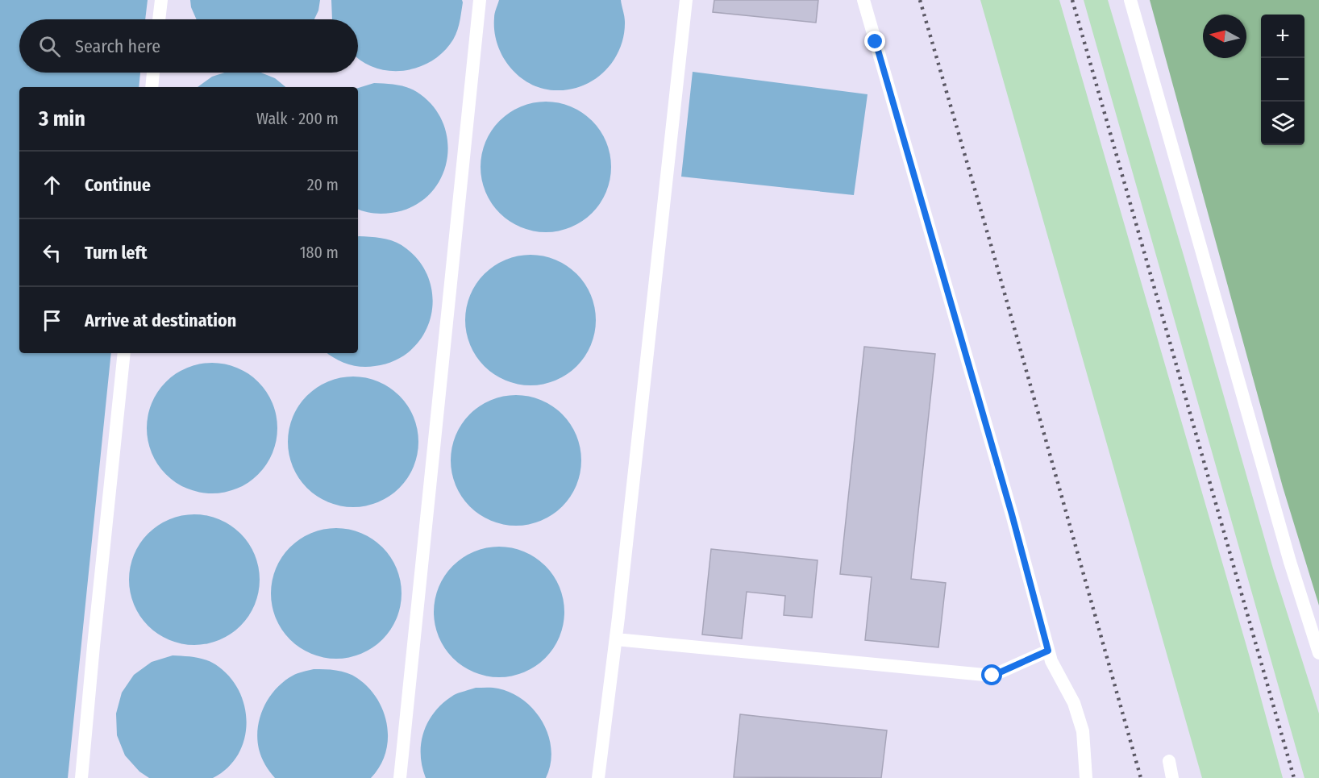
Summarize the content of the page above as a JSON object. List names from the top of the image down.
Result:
{
  "north": "left",
  "page": {
    "map_buttons": ["+", "−"],
    "search": "Search here",
    "heading": ["3 min", "Walk · 200 m"],
    "list": [
      ["Continue", "20 m"],
      ["Turn left", "180 m"],
      "Arrive at destination"
    ]
  }
}
